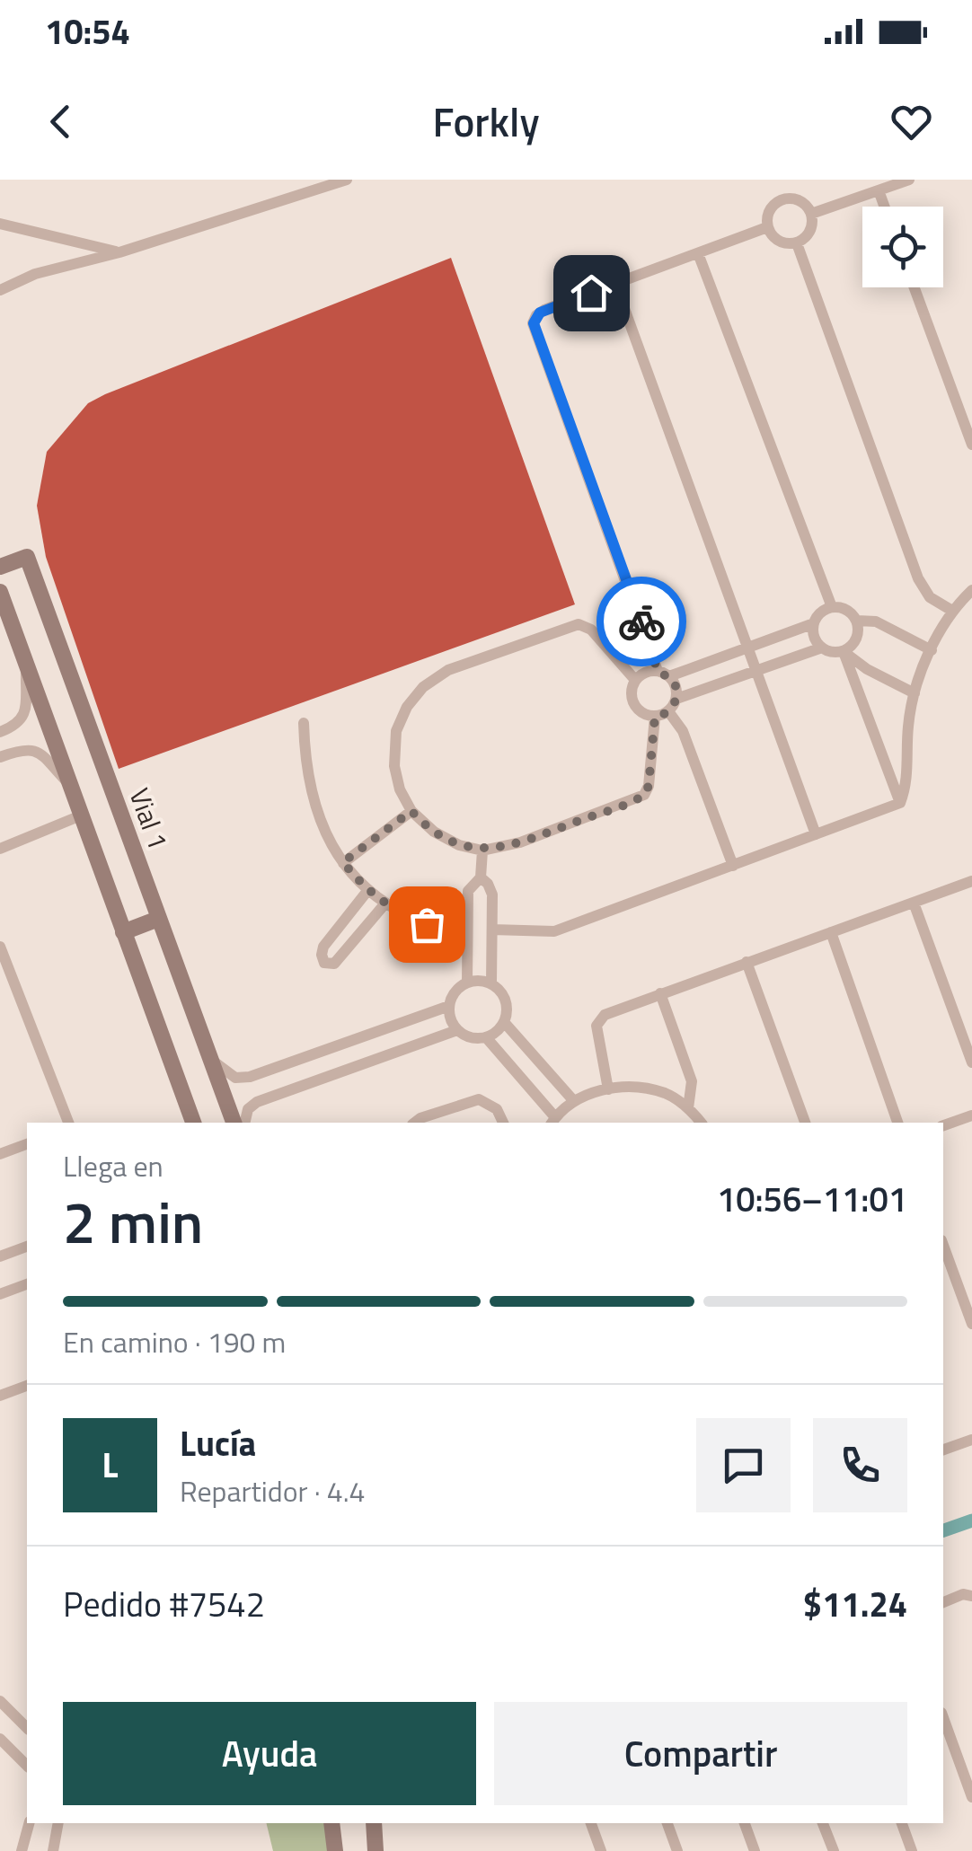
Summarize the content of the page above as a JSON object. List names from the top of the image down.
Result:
{
  "streets": {
    "street": ["Vial 1"]
  },
  "page": {
    "status": "10:54",
    "header": "Forkly",
    "heading": ["2 min", "Llega en", "10:56–11:01"],
    "panel": [
      "Lucía",
      "Repartidor · 4.4",
      "Pedido #7542",
      "$11.24"
    ],
    "bar": "En camino · 190 m",
    "round": "L",
    "buttons": ["Ayuda", "Compartir"]
  }
}
